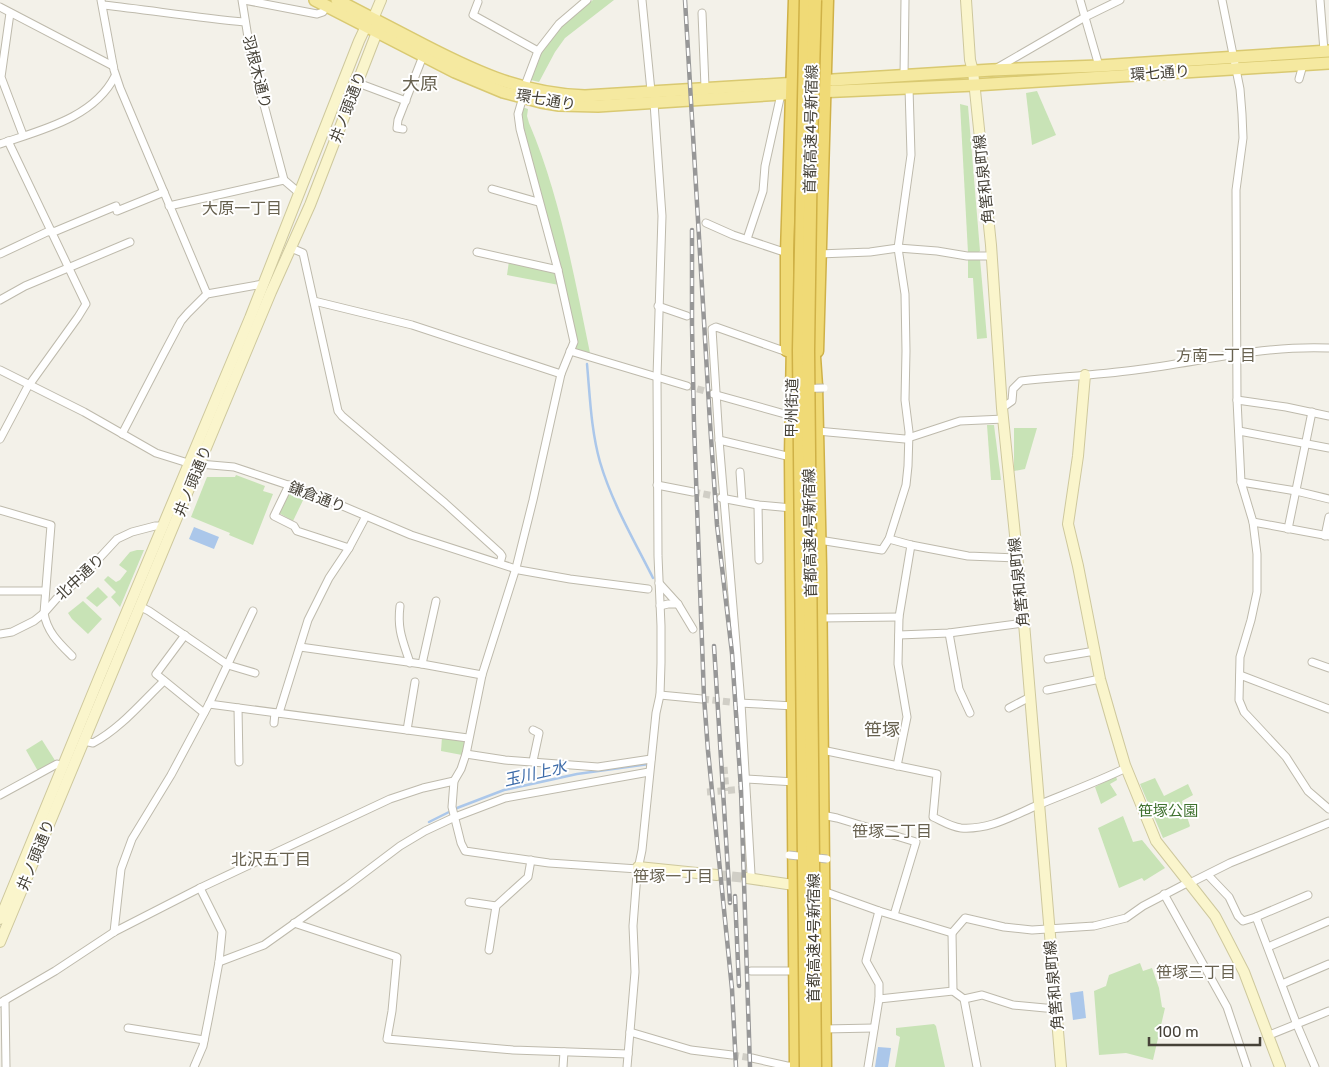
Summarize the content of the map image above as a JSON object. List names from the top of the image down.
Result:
{
  "streets": {
    "highway": ["首都高速4号新宿線", "甲州街道"],
    "main road": ["環七通り", "井ノ頭通り", "角筈和泉町線"],
    "street": ["羽根木通り", "鎌倉通り", "北中通り"]
  },
  "crossings": [
    ["環七通り", "井ノ頭通り"],
    ["環七通り", "角筈和泉町線"],
    ["井ノ頭通り", "鎌倉通り"],
    ["井ノ頭通り", "北中通り"],
    ["首都高速4号新宿線", "甲州街道"]
  ],
  "districts": [
    "大原",
    "大原一丁目",
    "方南一丁目",
    "笹塚",
    "笹塚二丁目",
    "北沢五丁目",
    "笹塚一丁目",
    "笹塚三丁目"
  ],
  "water": ["玉川上水"],
  "parks": ["笹塚公園"],
  "scale_bar": "100 m"
}
